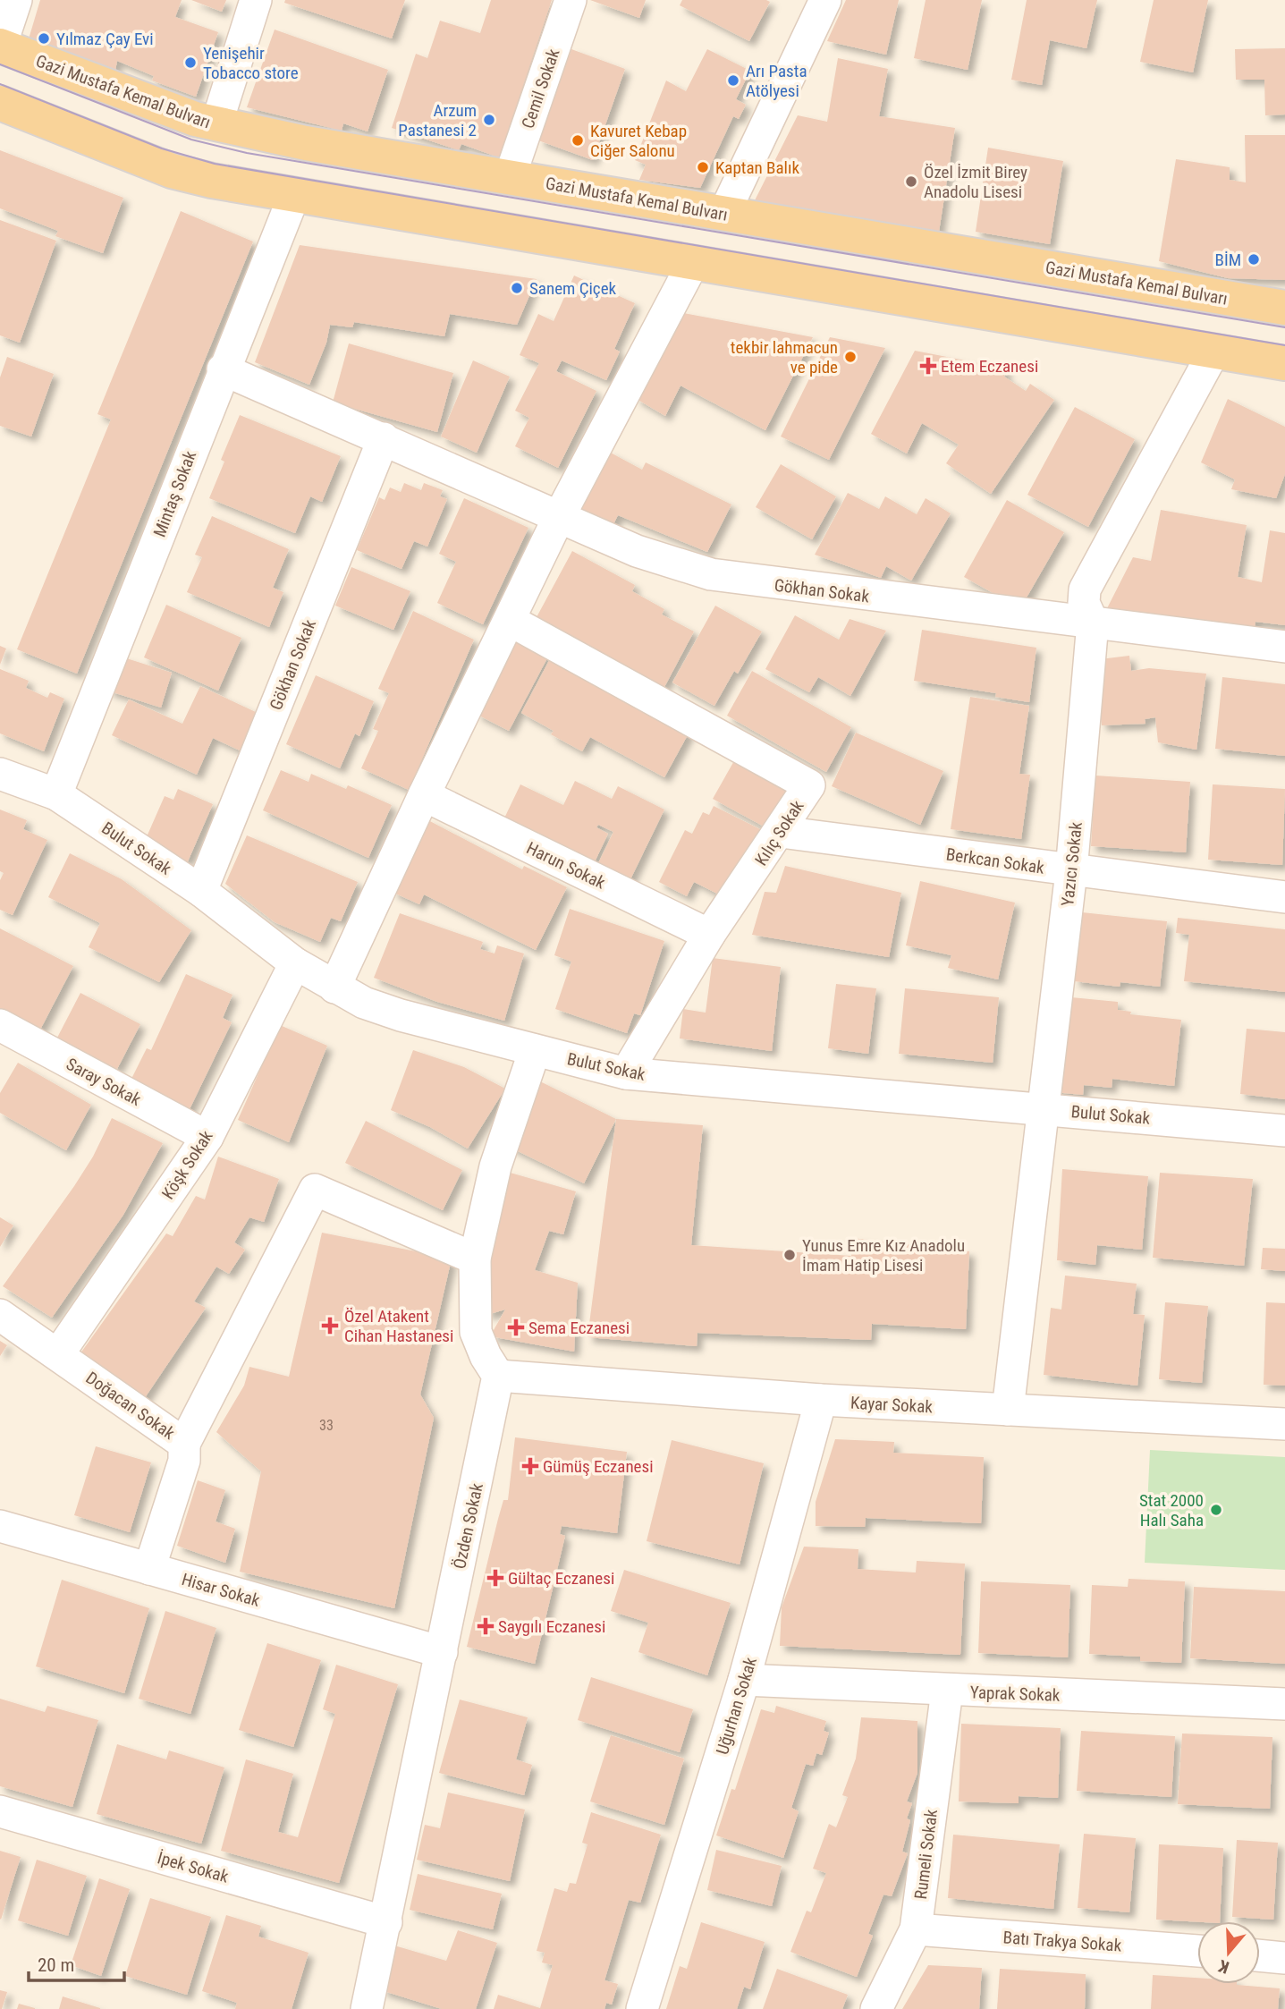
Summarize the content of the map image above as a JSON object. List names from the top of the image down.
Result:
{
  "streets": {
    "main road": ["Gazi Mustafa Kemal Bulvarı"],
    "street": [
      "Cemil Sokak",
      "Mintaş Sokak",
      "Gökhan Sokak",
      "Kılıç Sokak",
      "Bulut Sokak",
      "Berkcan Sokak",
      "Yazıcı Sokak",
      "Harun Sokak",
      "Saray Sokak",
      "Köşk Sokak",
      "Kayar Sokak",
      "Doğacan Sokak",
      "Özden Sokak",
      "Hisar Sokak",
      "Yaprak Sokak",
      "Uğurhan Sokak",
      "Rumeli Sokak",
      "İpek Sokak",
      "Batı Trakya Sokak"
    ]
  },
  "crossings": [
    ["Cemil Sokak", "Gazi Mustafa Kemal Bulvarı"],
    ["Mintaş Sokak", "Gökhan Sokak"],
    ["Mintaş Sokak", "Bulut Sokak"],
    ["Gökhan Sokak", "Bulut Sokak"],
    ["Gökhan Sokak", "Yazıcı Sokak"],
    ["Kılıç Sokak", "Bulut Sokak"],
    ["Kılıç Sokak", "Berkcan Sokak"],
    ["Kılıç Sokak", "Harun Sokak"],
    ["Bulut Sokak", "Yazıcı Sokak"],
    ["Bulut Sokak", "Köşk Sokak"],
    ["Berkcan Sokak", "Yazıcı Sokak"],
    ["Yazıcı Sokak", "Kayar Sokak"],
    ["Saray Sokak", "Köşk Sokak"],
    ["Köşk Sokak", "Doğacan Sokak"],
    ["Kayar Sokak", "Özden Sokak"],
    ["Kayar Sokak", "Uğurhan Sokak"],
    ["Doğacan Sokak", "Hisar Sokak"],
    ["Özden Sokak", "Hisar Sokak"],
    ["Özden Sokak", "İpek Sokak"],
    ["Yaprak Sokak", "Uğurhan Sokak"],
    ["Yaprak Sokak", "Rumeli Sokak"],
    ["Rumeli Sokak", "Batı Trakya Sokak"]
  ],
  "places": {
    "other": [
      "Yılmaz Çay Evi",
      "Yenişehir Tobacco store",
      "Arı Pasta Atölyesi",
      "Arzum Pastanesi 2",
      "Kavuret Kebap Ciğer Salonu",
      "Kaptan Balık",
      "Özel İzmit Birey Anadolu Lisesi",
      "BİM",
      "Sanem Çiçek",
      "tekbir lahmacun ve pide",
      "Yunus Emre Kız Anadolu İmam Hatip Lisesi",
      "Stat 2000 Halı Saha"
    ],
    "health": [
      "Etem Eczanesi",
      "Özel Atakent Cihan Hastanesi",
      "Sema Eczanesi",
      "Gümüş Eczanesi",
      "Gültaç Eczanesi",
      "Saygılı Eczanesi"
    ]
  },
  "house_numbers": ["33"],
  "scale_bar": "20 m",
  "north": "bottom"
}
